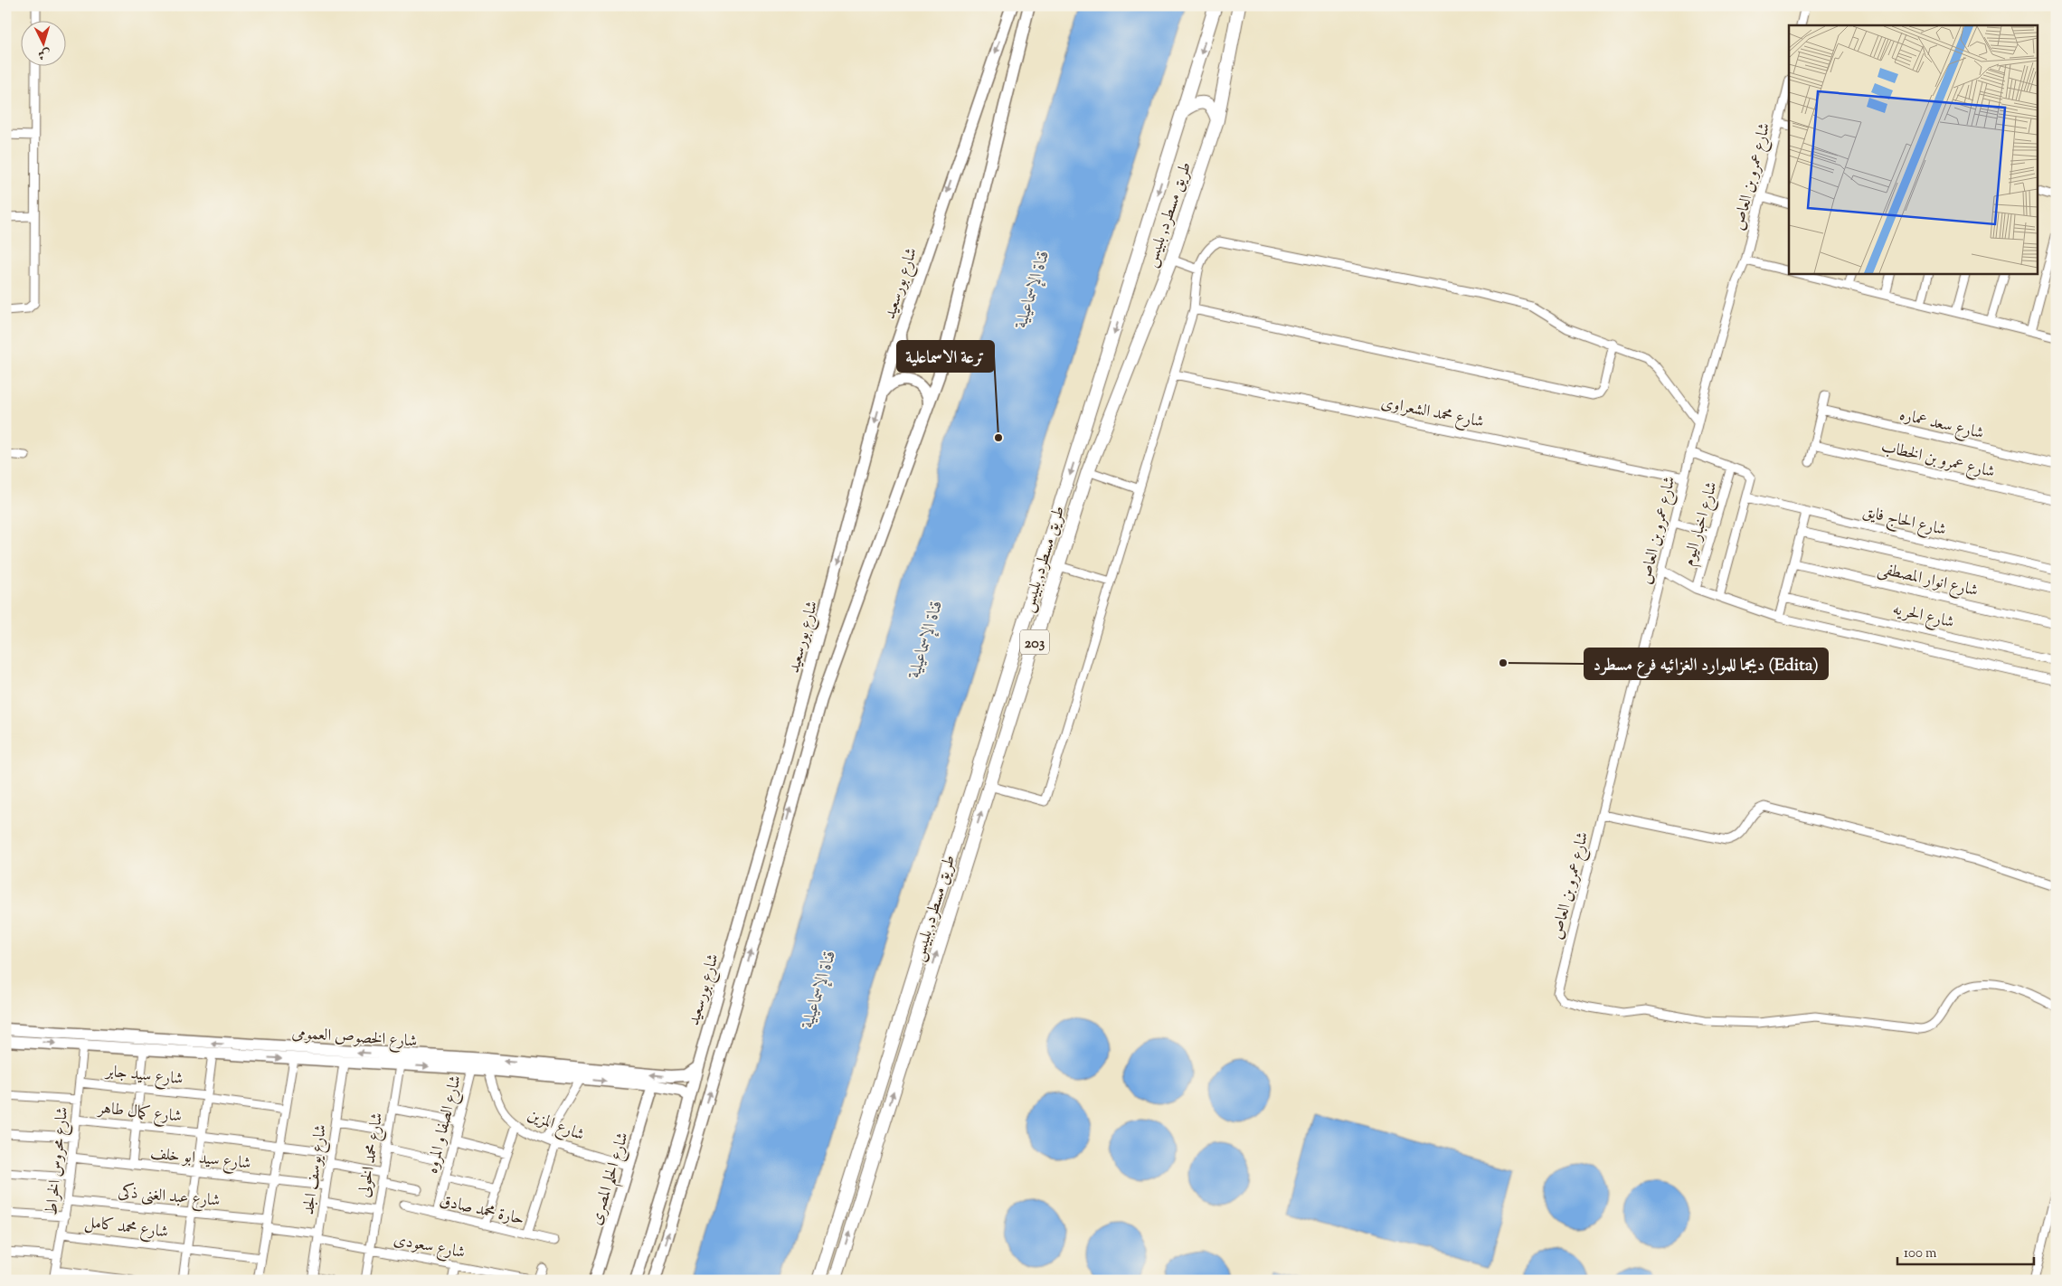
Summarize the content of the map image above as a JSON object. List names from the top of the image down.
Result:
{
  "streets": {
    "main road": [
      "طريق مسطرد, بلبيس",
      "شارع بورسعيد",
      "203",
      "شارع الخصوص العمومى",
      "شارع الحلم المصرى"
    ],
    "street": [
      "شارع عمرو بن العاص",
      "شارع محمد الشعراوى",
      "شارع سعد عماره",
      "شارع عمرو بن الخطاب",
      "شارع الحاج فايق",
      "شارع اخبار اليوم",
      "شارع انوار المصطفى",
      "شارع الحريه",
      "شارع سيد جابر",
      "شارع كمال طاهر",
      "شارع الصفا و المروه",
      "شارع المزين",
      "شارع محمد الخولى",
      "شارع سيد ابو خلف",
      "شارع محروس الخراط",
      "شارع يوسف الجد",
      "شارع عبد الغنى ذكى",
      "حارة محمد صادق",
      "شارع محمد كامل",
      "شارع سعودى"
    ]
  },
  "crossings": [
    ["شارع عمرو بن العاص", "شارع محمد الشعراوى"],
    ["شارع بورسعيد", "شارع الخصوص العمومى"],
    ["شارع الخصوص العمومى", "شارع الصفا و المروه"],
    ["شارع الخصوص العمومى", "شارع المزين"],
    ["شارع الخصوص العمومى", "شارع محمد الخولى"],
    ["شارع الخصوص العمومى", "شارع محروس الخراط"],
    ["شارع الخصوص العمومى", "شارع يوسف الجد"],
    ["شارع الخصوص العمومى", "شارع الحلم المصرى"],
    ["شارع سيد جابر", "شارع محروس الخراط"],
    ["شارع كمال طاهر", "شارع محروس الخراط"],
    ["شارع كمال طاهر", "شارع يوسف الجد"],
    ["شارع الصفا و المروه", "حارة محمد صادق"],
    ["شارع المزين", "شارع الحلم المصرى"],
    ["شارع محمد الخولى", "شارع سعودى"],
    ["شارع سيد ابو خلف", "شارع محروس الخراط"],
    ["شارع سيد ابو خلف", "شارع يوسف الجد"],
    ["شارع محروس الخراط", "شارع عبد الغنى ذكى"],
    ["شارع محروس الخراط", "شارع محمد كامل"],
    ["شارع يوسف الجد", "شارع عبد الغنى ذكى"],
    ["شارع يوسف الجد", "شارع سعودى"],
    ["شارع عبد الغنى ذكى", "شارع سعودى"]
  ],
  "water": ["قناة الإسماعيلية"],
  "places": ["ترعة الاسماعلية", "ديجما للموارد الغزائيه فرع مسطرد (Edita)"],
  "scale_bar": "100 m",
  "north": "bottom"
}
